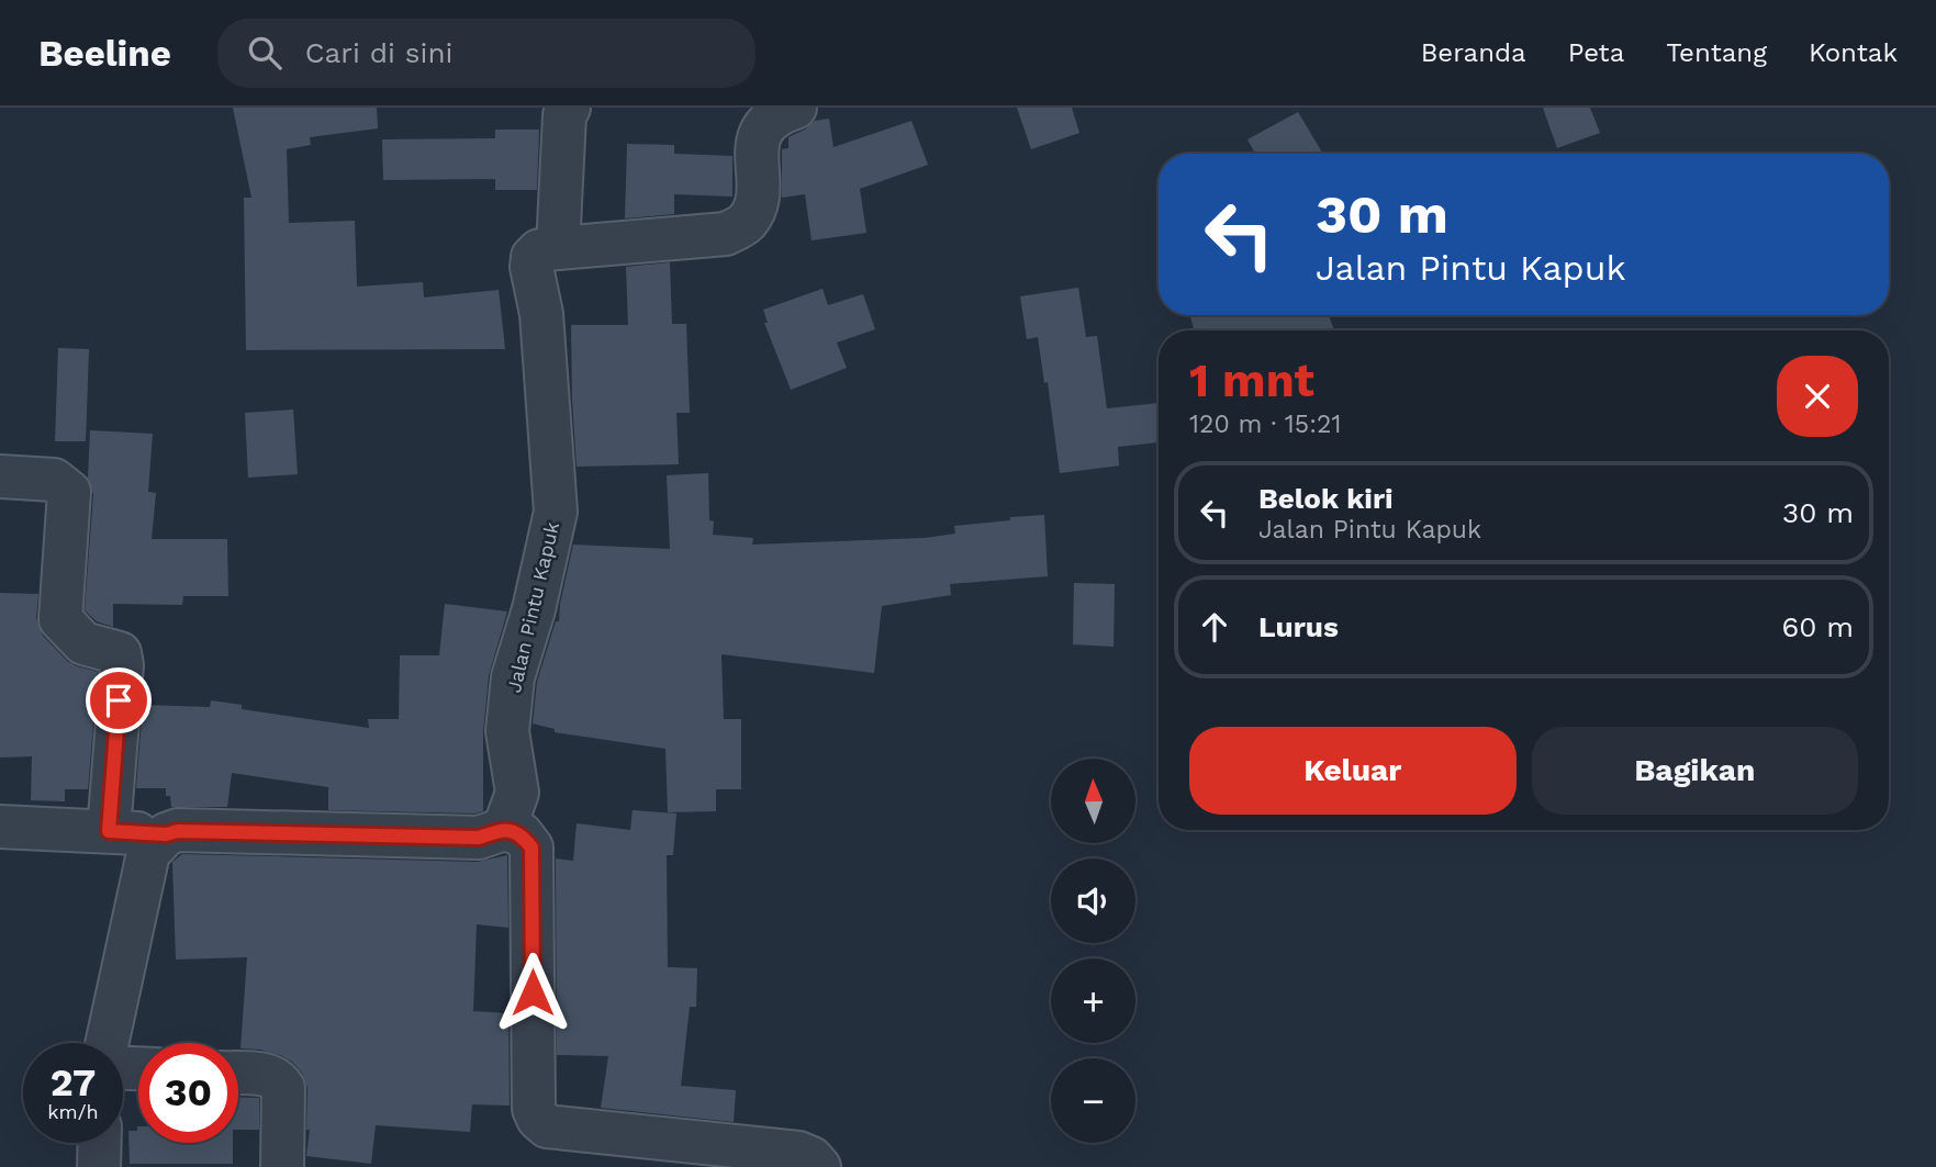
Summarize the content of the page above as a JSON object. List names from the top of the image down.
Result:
{
  "streets": {
    "street": ["Jalan Pintu Kapuk"]
  },
  "north": "top",
  "page": {
    "header": "Beeline",
    "search": "Cari di sini",
    "nav": [
      "Beranda",
      "Peta",
      "Tentang",
      "Kontak"
    ],
    "turn": ["30 m", "Jalan Pintu Kapuk"],
    "heading": ["1 mnt", "120 m · 15:21"],
    "list": [
      {
        "name": "Belok kiri",
        "note": "Jalan Pintu Kapuk",
        "value": "30 m"
      },
      {
        "name": "Lurus",
        "value": "60 m"
      }
    ],
    "buttons": ["Keluar", "Bagikan"],
    "map_buttons": ["+", "−"],
    "speed": "27 km/h",
    "limit": "30"
  }
}
